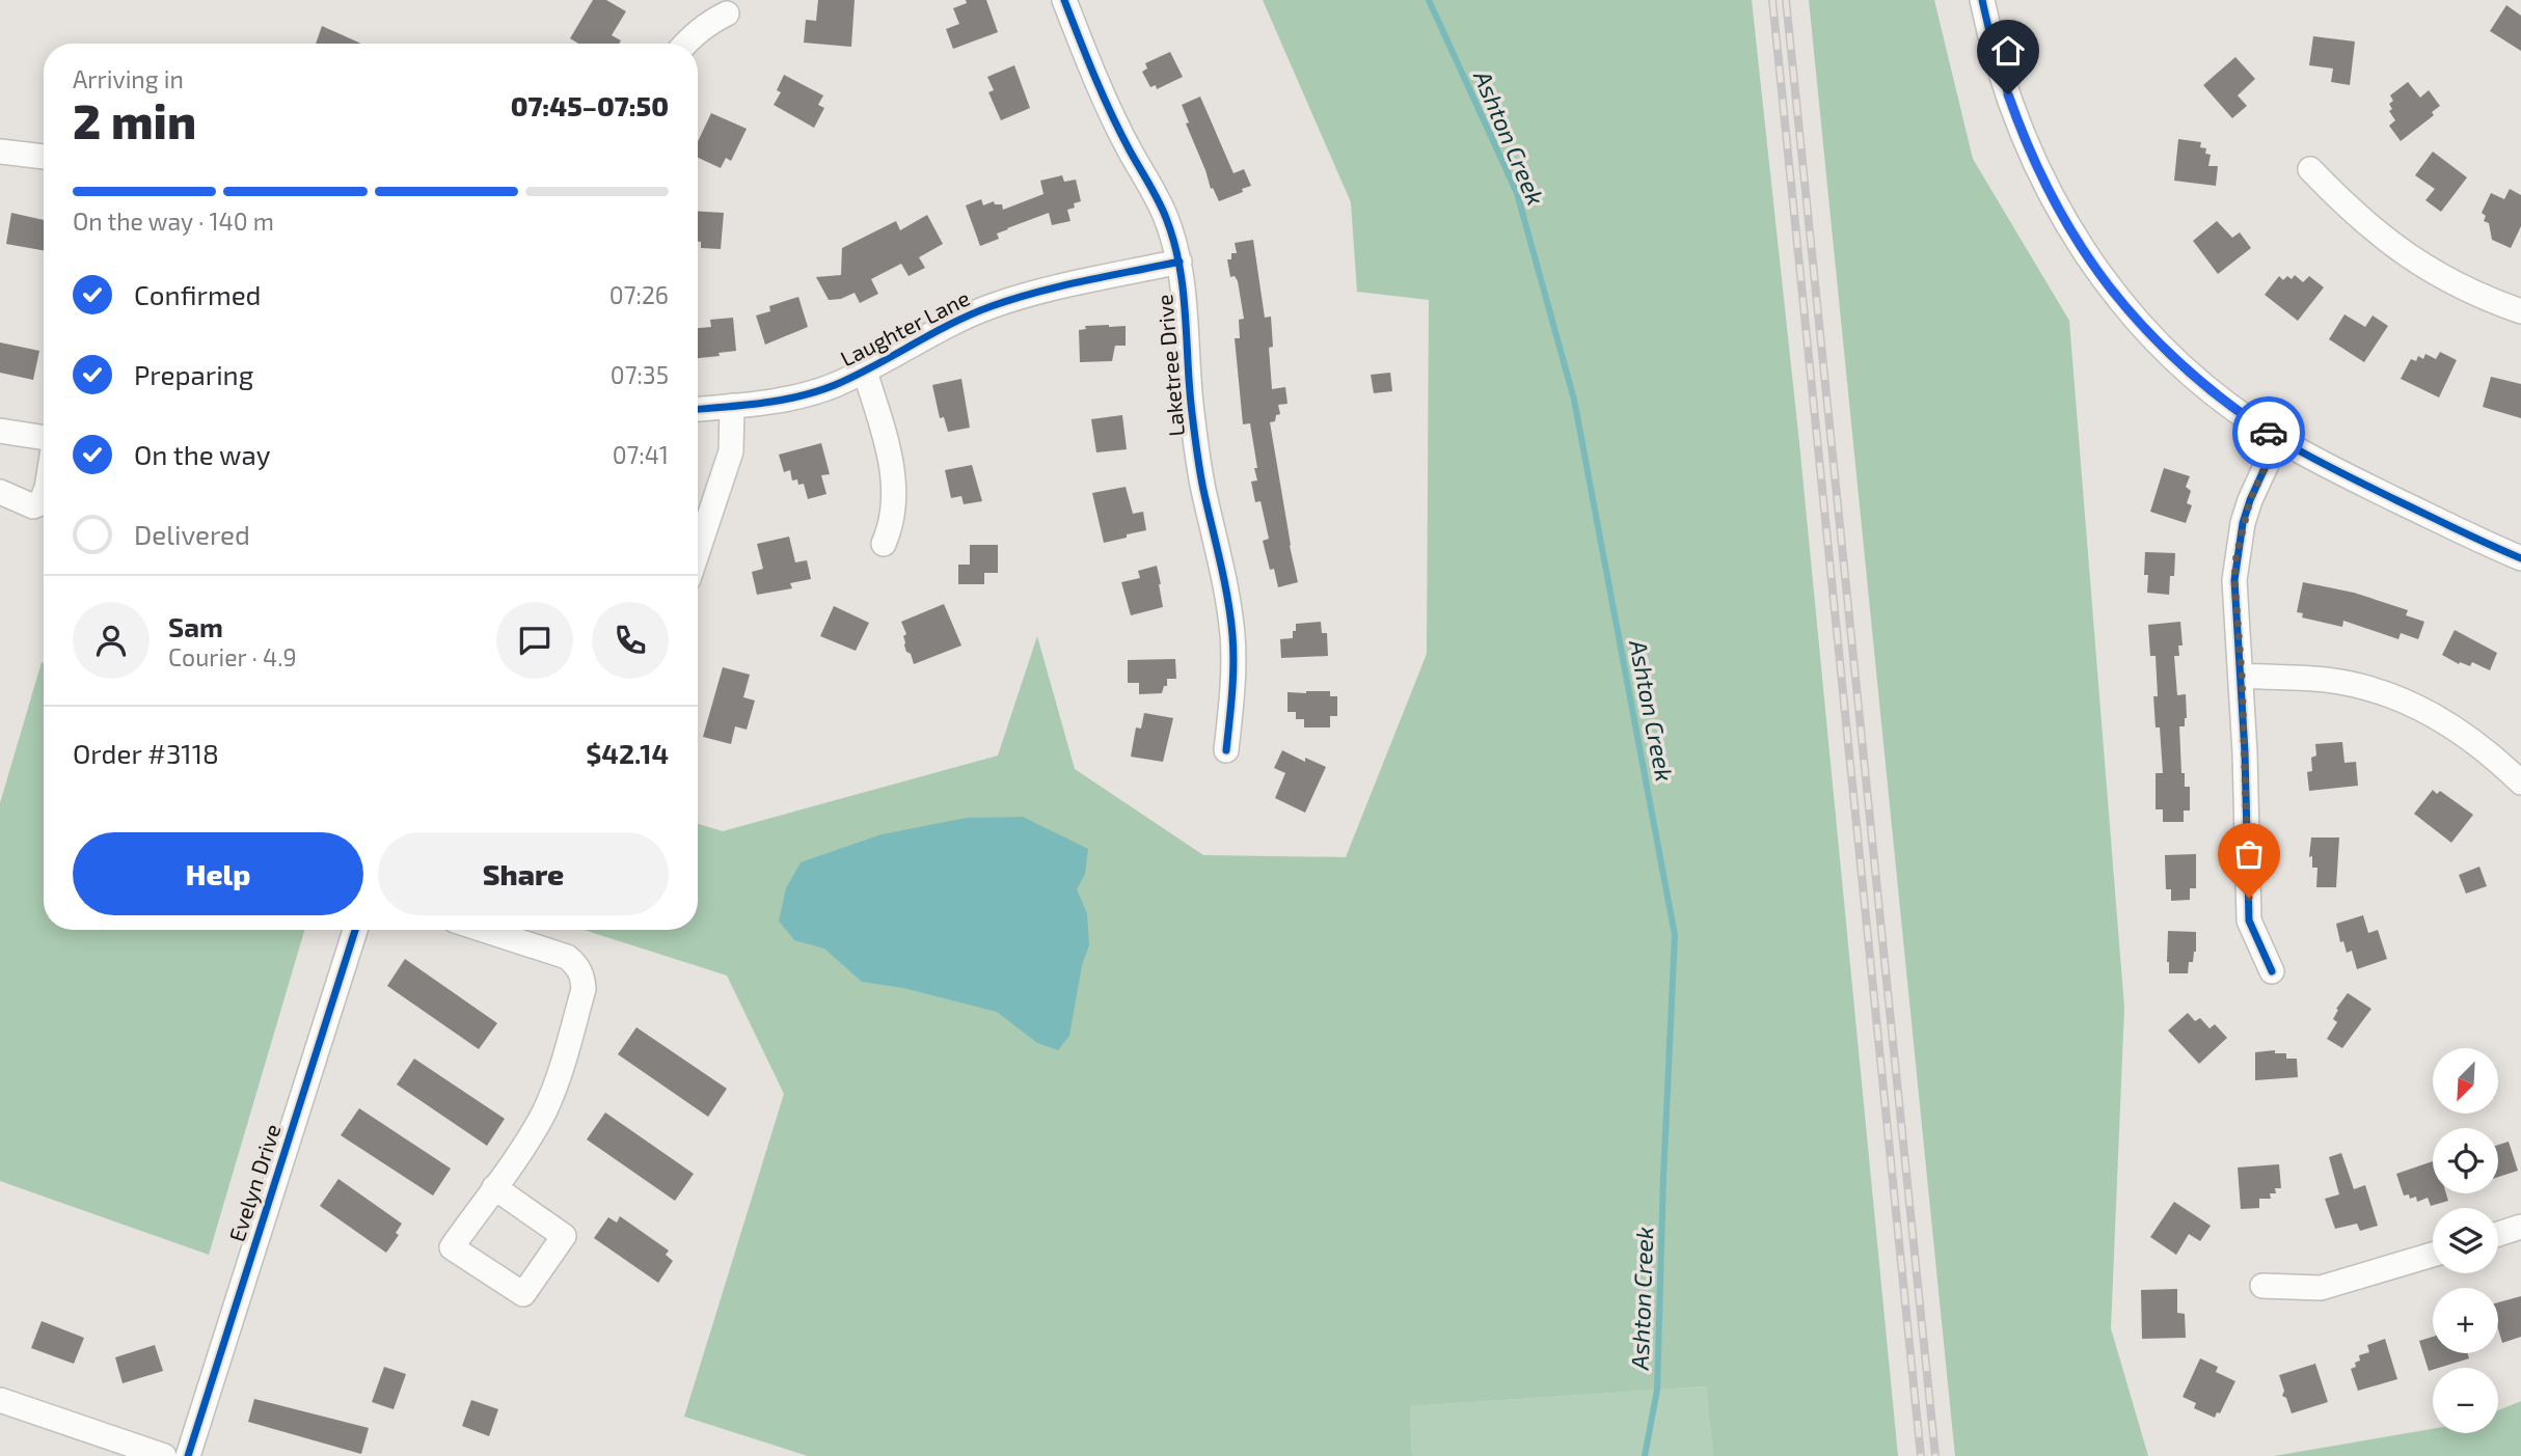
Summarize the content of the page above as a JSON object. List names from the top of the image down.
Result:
{
  "streets": {
    "street": ["Laughter Lane", "Laketree Drive", "Evelyn Drive"]
  },
  "crossings": [
    ["Laughter Lane", "Laketree Drive"]
  ],
  "water": ["Ashton Creek"],
  "north": "bottom left",
  "page": {
    "heading": ["2 min", "Arriving in", "07:45–07:50"],
    "panel": [
      "Sam",
      "Courier · 4.9",
      "Order #3118",
      "$42.14"
    ],
    "bar": "On the way · 140 m",
    "list": [
      ["Confirmed", "07:26"],
      ["Preparing", "07:35"],
      ["On the way", "07:41"],
      "Delivered"
    ],
    "buttons": ["Help", "Share"],
    "map_buttons": ["+", "−"]
  }
}
